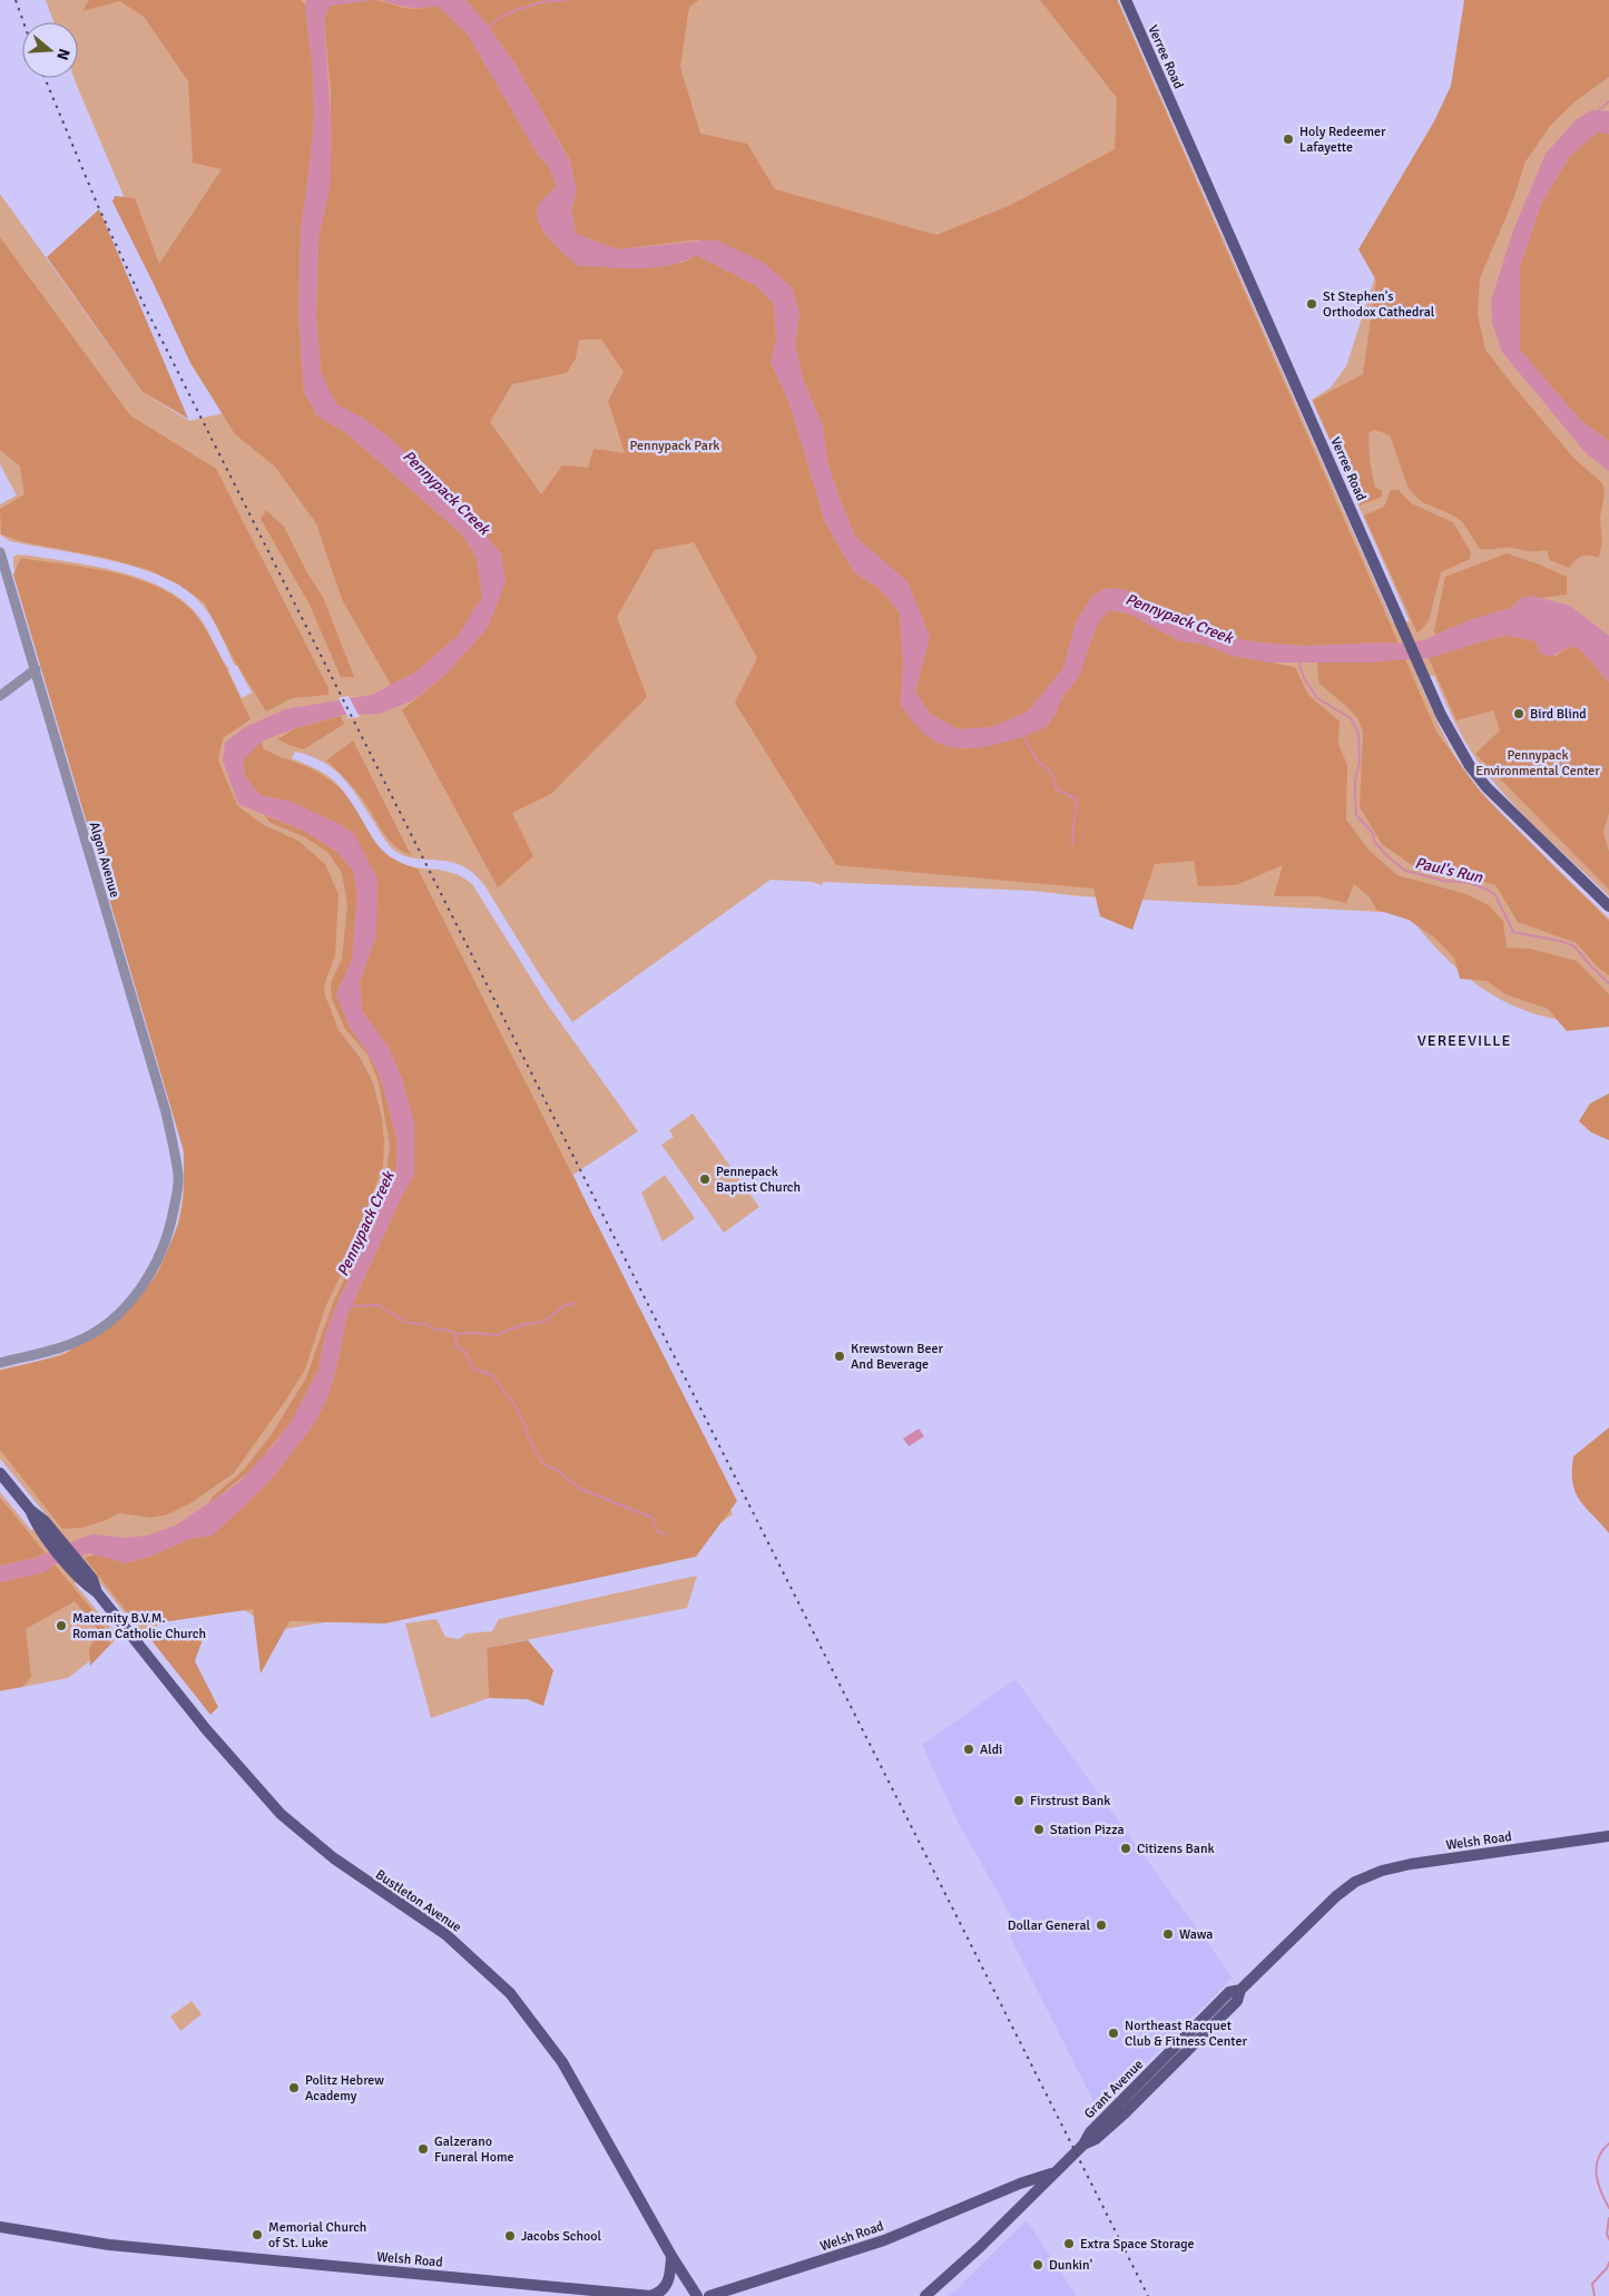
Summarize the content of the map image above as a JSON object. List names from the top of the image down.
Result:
{
  "streets": {
    "main road": [
      "Verree Road",
      "Welsh Road",
      "Bustleton Avenue",
      "Grant Avenue"
    ],
    "street": ["Algon Avenue"]
  },
  "crossings": [
    ["Welsh Road", "Grant Avenue"]
  ],
  "districts": ["VEREEVILLE"],
  "water": ["Pennypack Creek", "Paul's Run"],
  "parks": ["Pennypack Park", "Pennypack Environmental Center"],
  "places": [
    "Holy Redeemer Lafayette",
    "St Stephen's Orthodox Cathedral",
    "Bird Blind",
    "Pennepack Baptist Church",
    "Krewstown Beer And Beverage",
    "Maternity B.V.M. Roman Catholic Church",
    "Aldi",
    "Firstrust Bank",
    "Station Pizza",
    "Citizens Bank",
    "Dollar General",
    "Wawa",
    "Northeast Racquet Club & Fitness Center",
    "Politz Hebrew Academy",
    "Galzerano Funeral Home",
    "Memorial Church of St. Luke",
    "Jacobs School",
    "Extra Space Storage",
    "Dunkin'"
  ],
  "north": "right"
}
